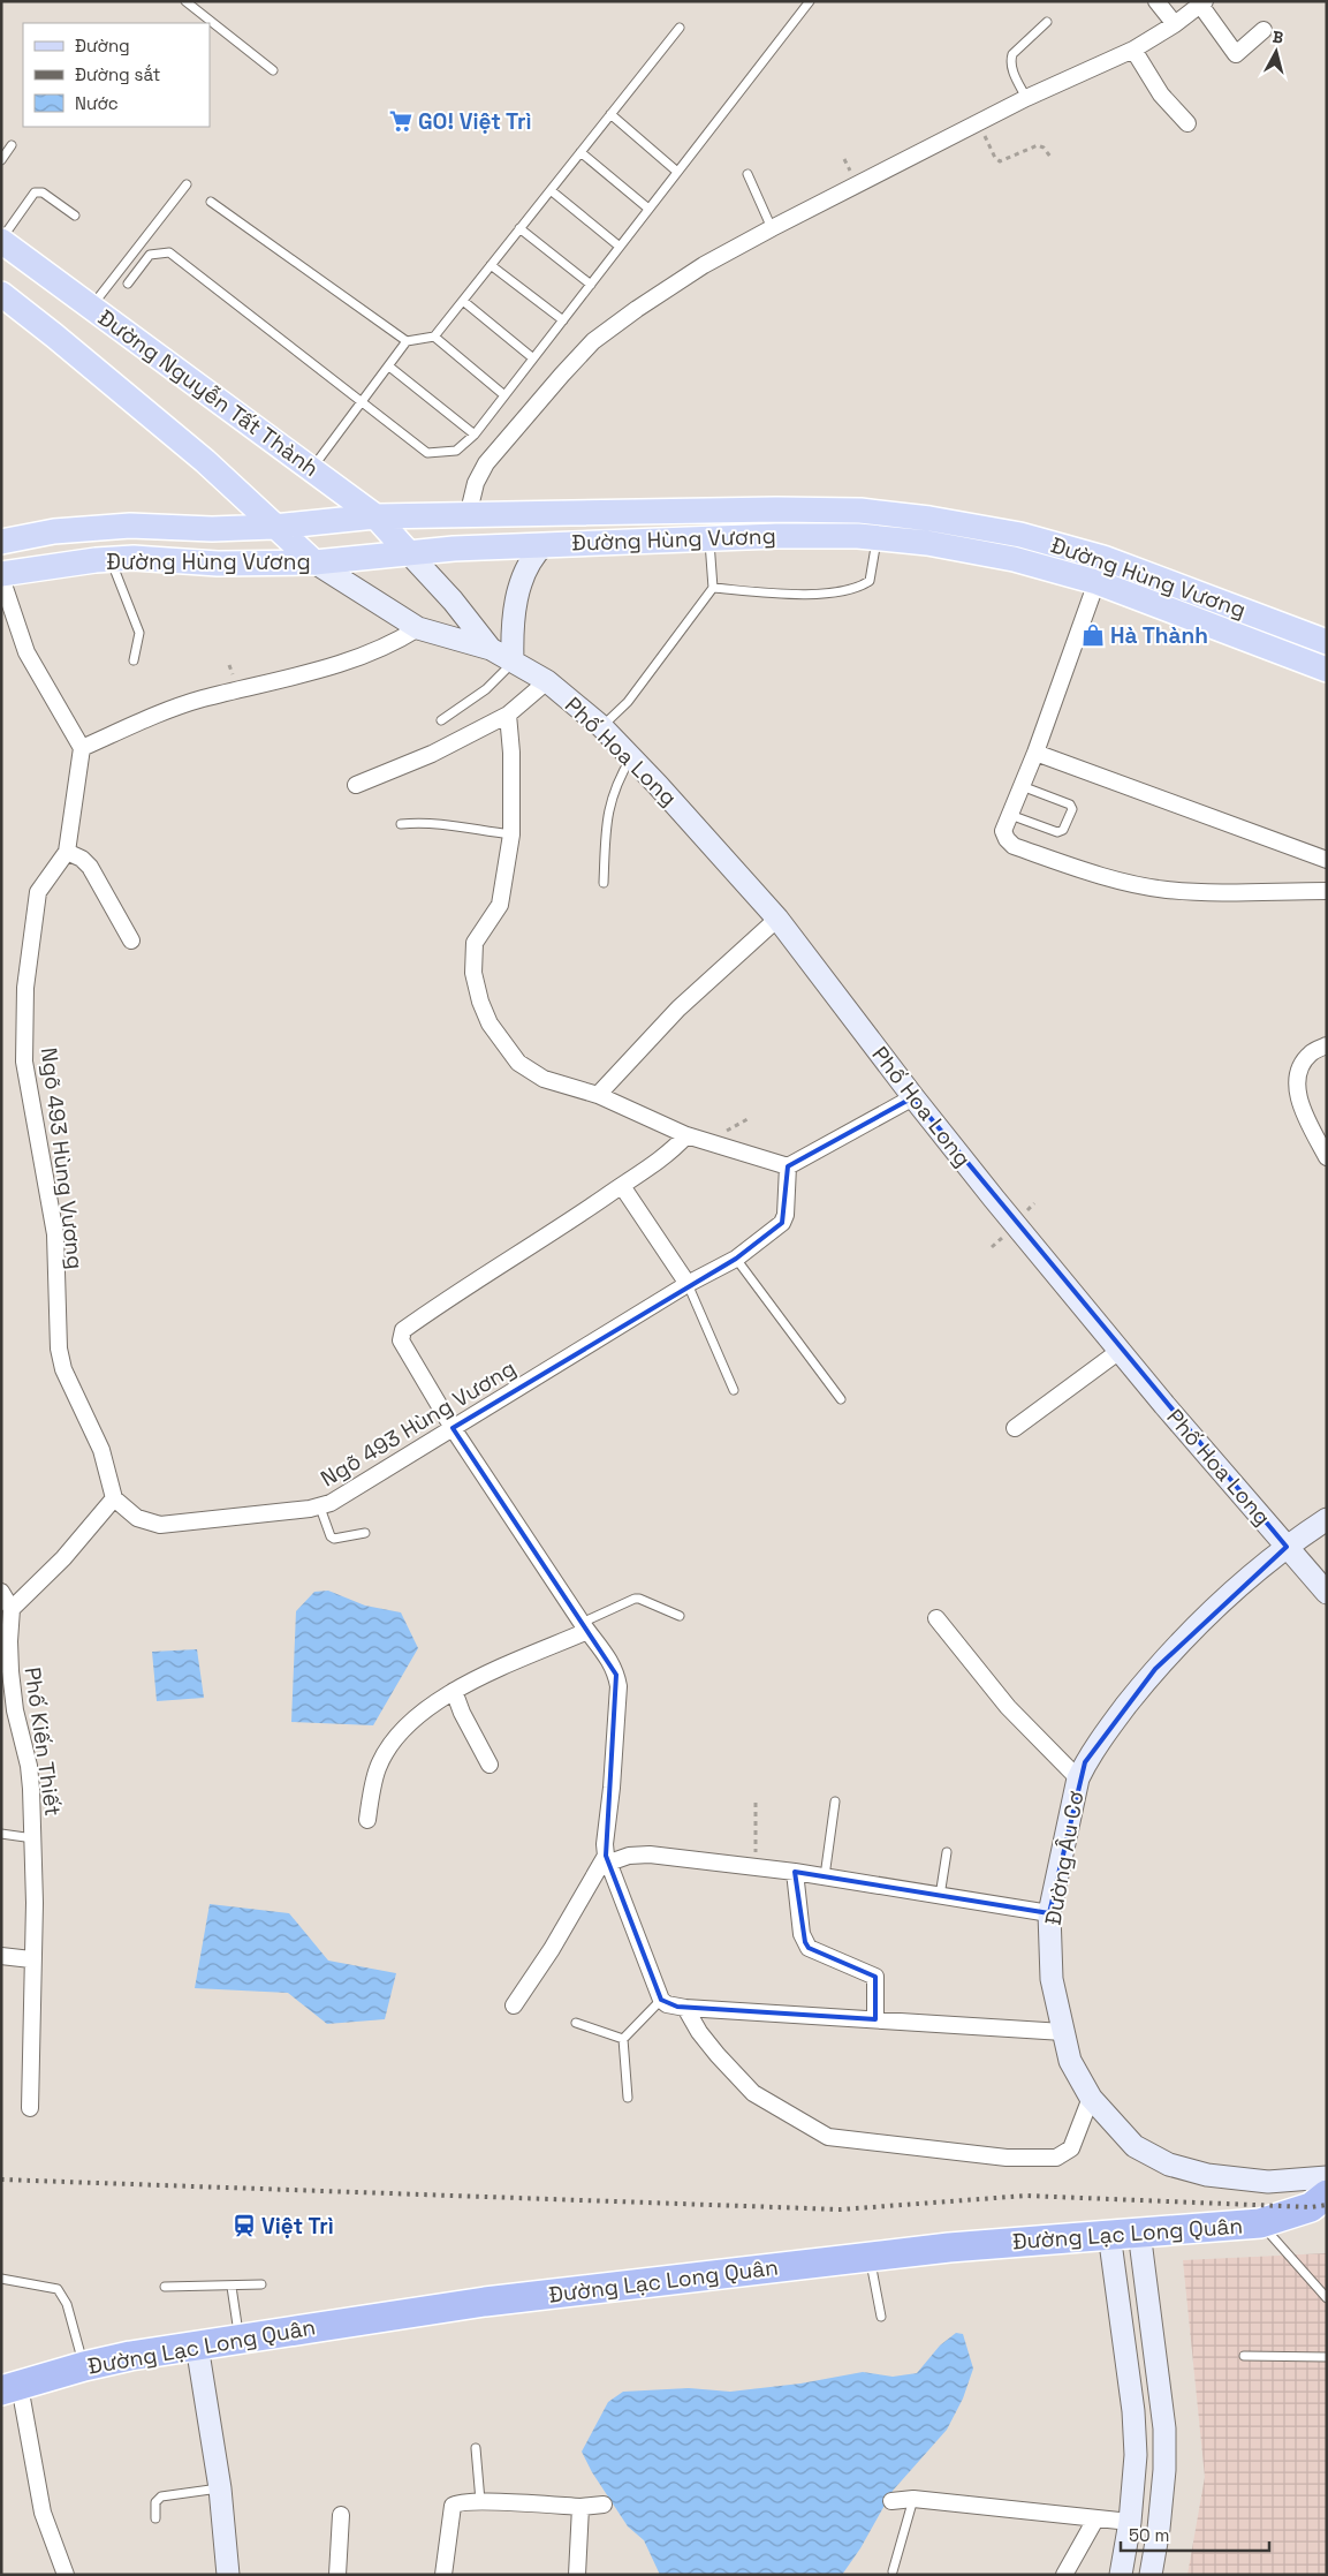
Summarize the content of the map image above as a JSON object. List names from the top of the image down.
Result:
{
  "streets": {
    "highway": ["Đường Lạc Long Quân"],
    "main road": ["Đường Nguyễn Tất Thành", "Đường Hùng Vương"],
    "street": [
      "Phố Hoa Long",
      "Ngõ 493 Hùng Vương",
      "Phố Kiến Thiết",
      "Đường Âu Cơ"
    ]
  },
  "crossings": [
    ["Đường Nguyễn Tất Thành", "Đường Hùng Vương"],
    ["Đường Nguyễn Tất Thành", "Phố Hoa Long"],
    ["Đường Hùng Vương", "Phố Hoa Long"],
    ["Phố Hoa Long", "Đường Âu Cơ"]
  ],
  "places": {
    "supermarket": ["GO! Việt Trì"],
    "shop": ["Hà Thành"],
    "station": ["Việt Trì"]
  },
  "legend": ["Đường", "Đường sắt", "Nước"],
  "scale_bar": "50 m",
  "north": "top"
}
